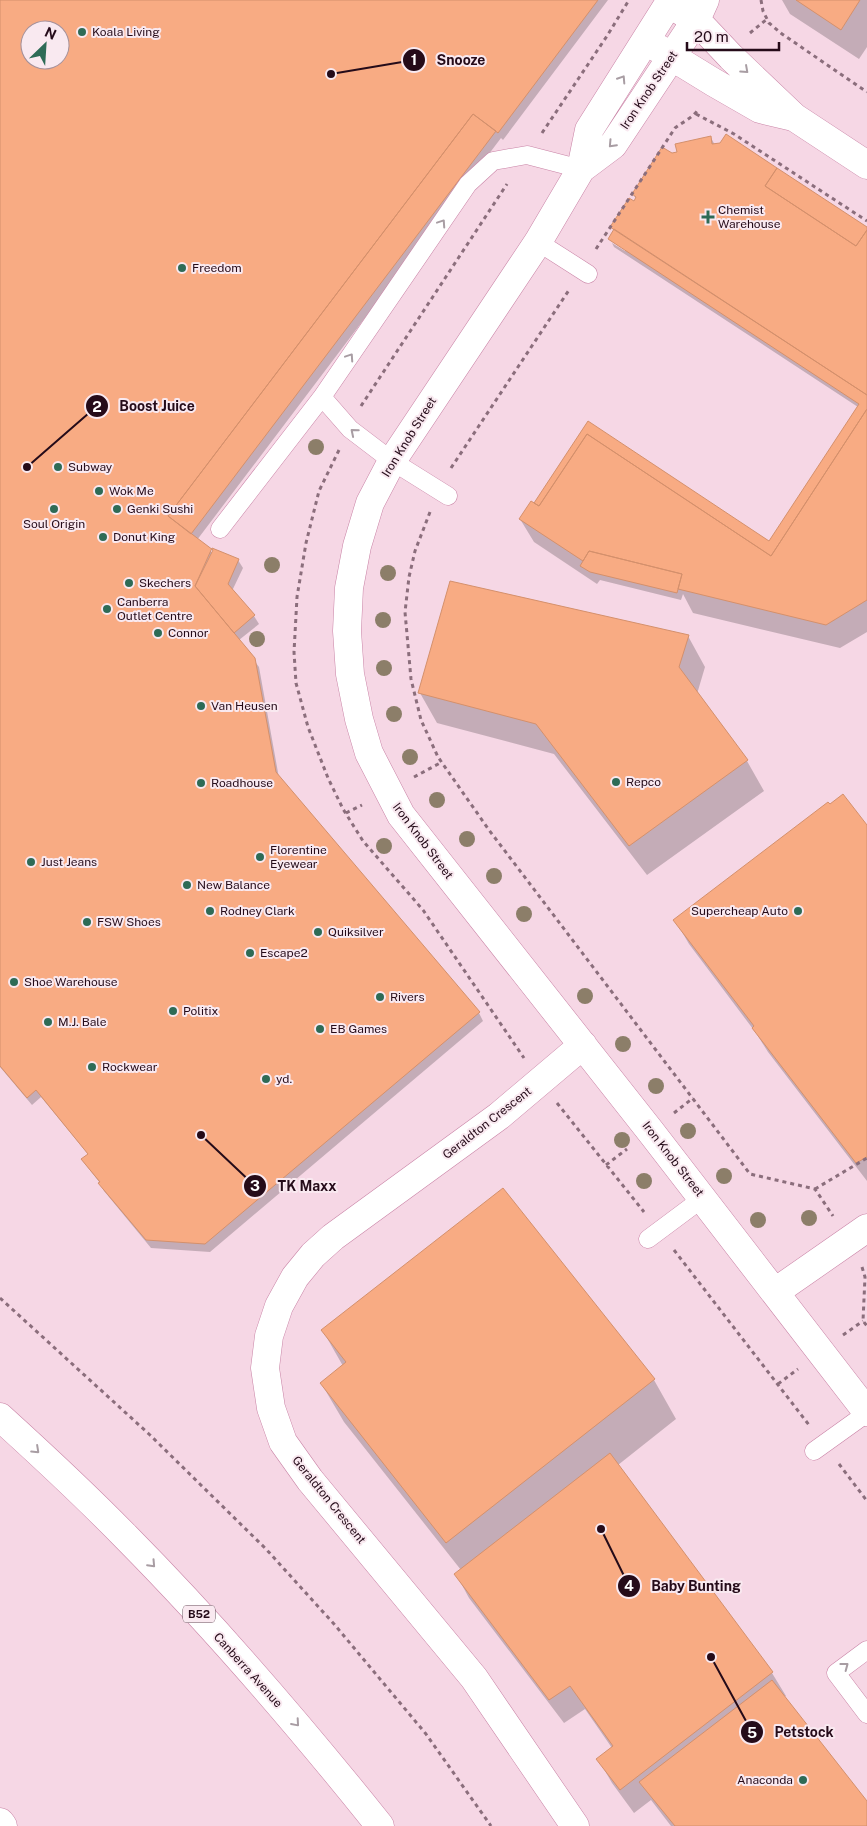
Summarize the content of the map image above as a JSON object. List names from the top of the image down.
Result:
{
  "streets": {
    "main road": [
      "Iron Knob Street",
      "Geraldton Crescent",
      "B52",
      "Canberra Avenue"
    ]
  },
  "crossings": [
    ["Iron Knob Street", "Geraldton Crescent"]
  ],
  "one_way": ["Canberra Avenue"],
  "places": {
    "other": [
      "Koala Living",
      "Snooze",
      "Freedom",
      "Boost Juice",
      "Subway",
      "Wok Me",
      "Soul Origin",
      "Genki Sushi",
      "Donut King",
      "Skechers",
      "Canberra Outlet Centre",
      "Connor",
      "Van Heusen",
      "Repco",
      "Roadhouse",
      "Florentine Eyewear",
      "Just Jeans",
      "New Balance",
      "Rodney Clark",
      "Supercheap Auto",
      "FSW Shoes",
      "Quiksilver",
      "Escape2",
      "Shoe Warehouse",
      "Rivers",
      "Politix",
      "M.J. Bale",
      "EB Games",
      "Rockwear",
      "yd.",
      "TK Maxx",
      "Baby Bunting",
      "Petstock",
      "Anaconda"
    ],
    "health": ["Chemist Warehouse"]
  },
  "scale_bar": "20 m",
  "north": "top right"
}
